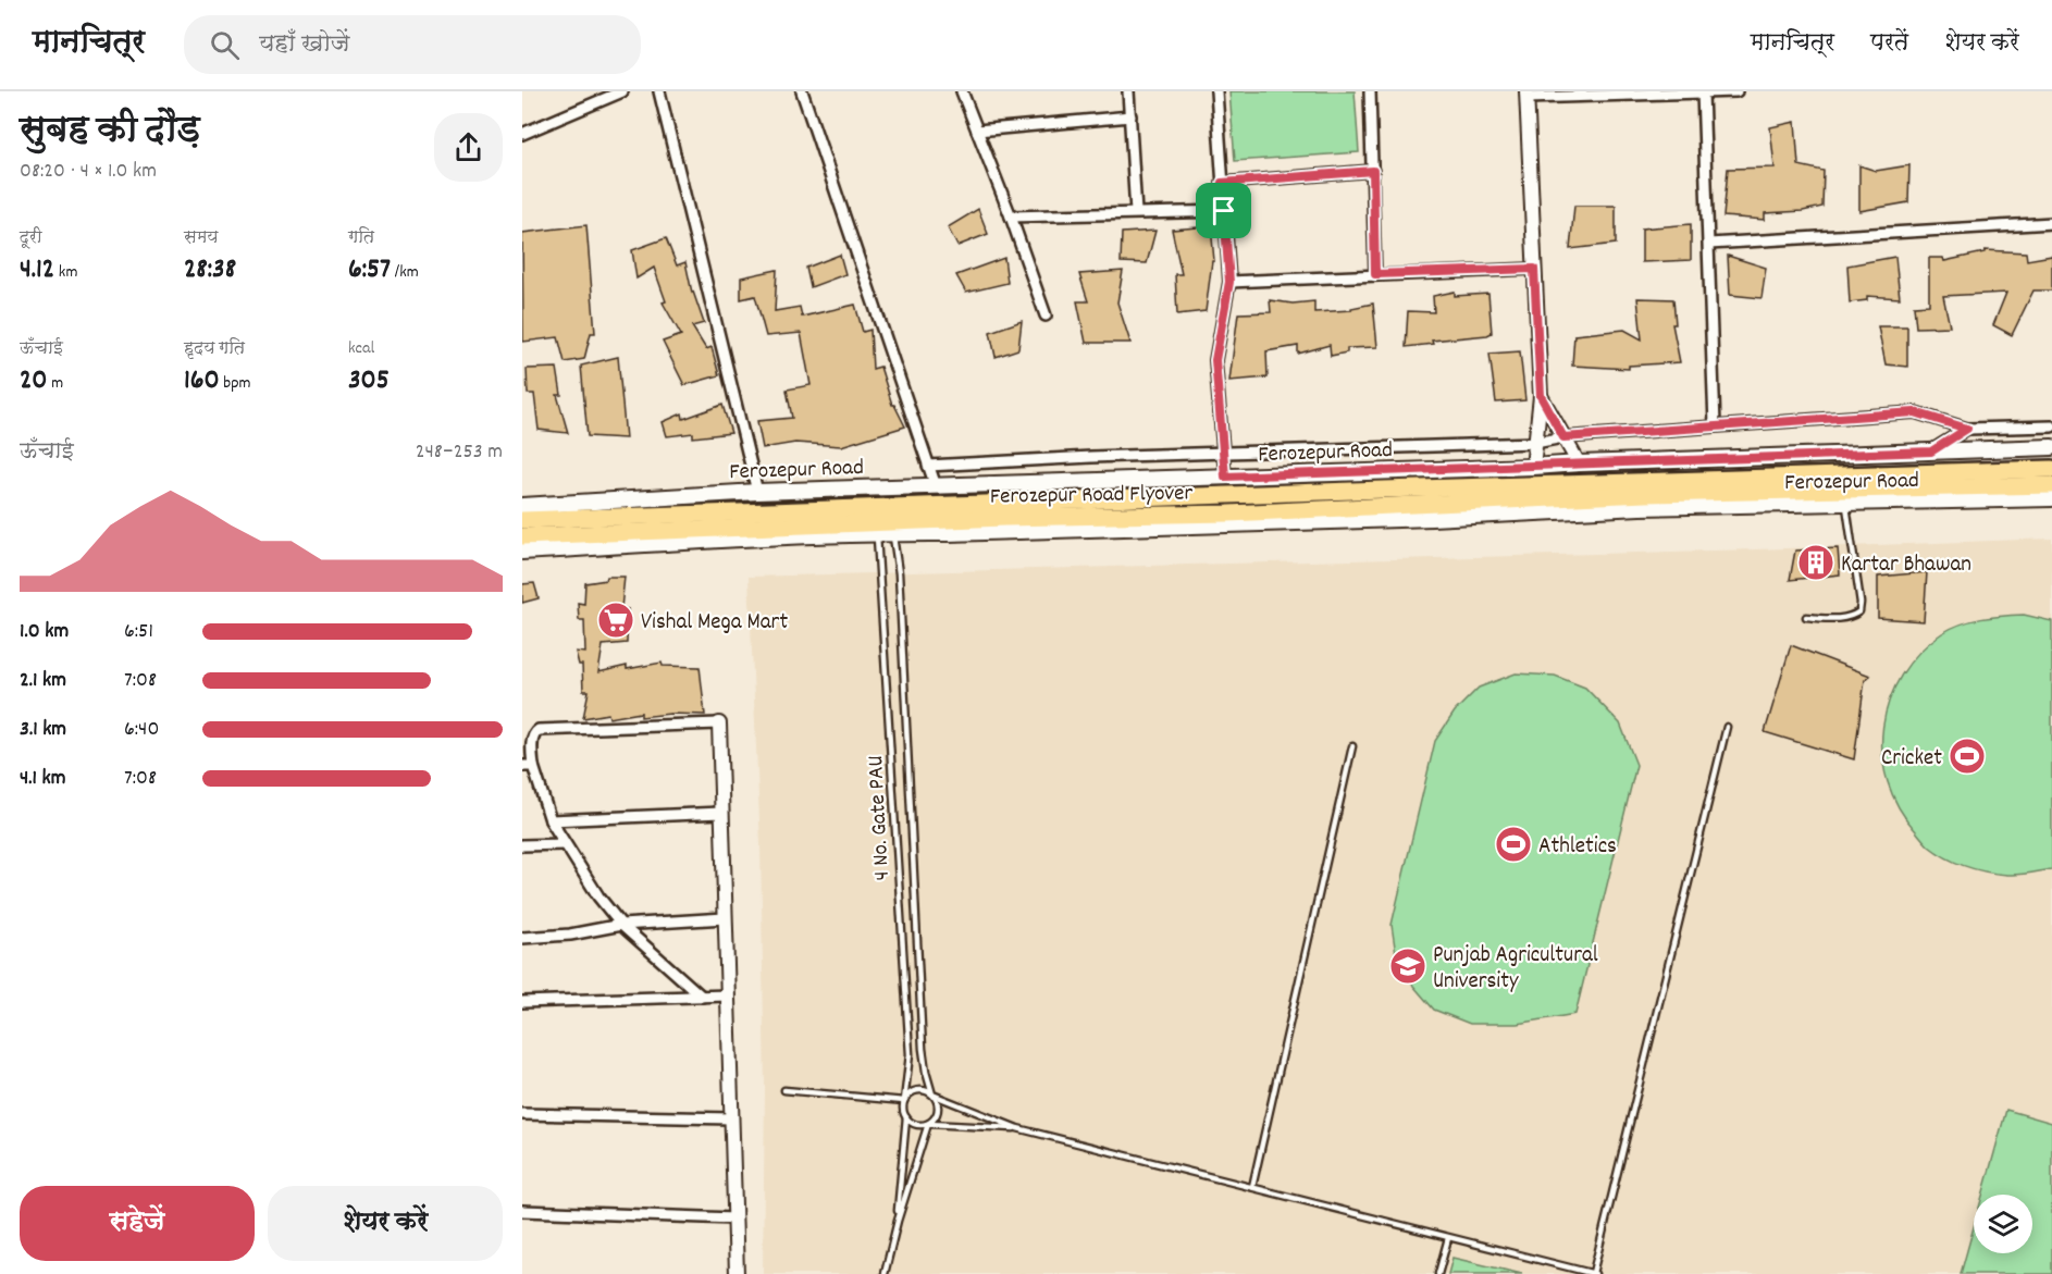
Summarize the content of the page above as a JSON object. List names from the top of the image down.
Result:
{
  "streets": {
    "main road": ["Ferozepur Road", "Ferozepur Road Flyover"],
    "lane": ["4 No. Gate PAU"]
  },
  "crossings": [
    ["Ferozepur Road", "4 No. Gate PAU"]
  ],
  "places": {
    "building": ["Kartar Bhawan"],
    "supermarket": ["Vishal Mega Mart"],
    "sports": ["Cricket", "Athletics"],
    "school or university": ["Punjab Agricultural University"]
  },
  "page": {
    "header": "मानचित्र",
    "search": "यहाँ खोजें",
    "nav": ["मानचित्र", "परतें", "शेयर करें"],
    "heading": ["सुबह की दौड़", "08:20 · 4 × 1.0 km"],
    "stats": [
      ["दूरी", "4.12 km"],
      ["समय", "28:38"],
      ["गति", "6:57 /km"],
      ["ऊँचाई", "20 m"],
      ["हृदय गति", "160 bpm"],
      ["kcal", "305"]
    ],
    "chart": ["ऊँचाई", "248–253 m"],
    "list": [
      {
        "name": "1.0 km",
        "note": "6:51"
      },
      {
        "name": "2.1 km",
        "note": "7:08"
      },
      {
        "name": "3.1 km",
        "note": "6:40"
      },
      {
        "name": "4.1 km",
        "note": "7:08"
      }
    ],
    "buttons": ["सहेजें", "शेयर करें"]
  }
}
